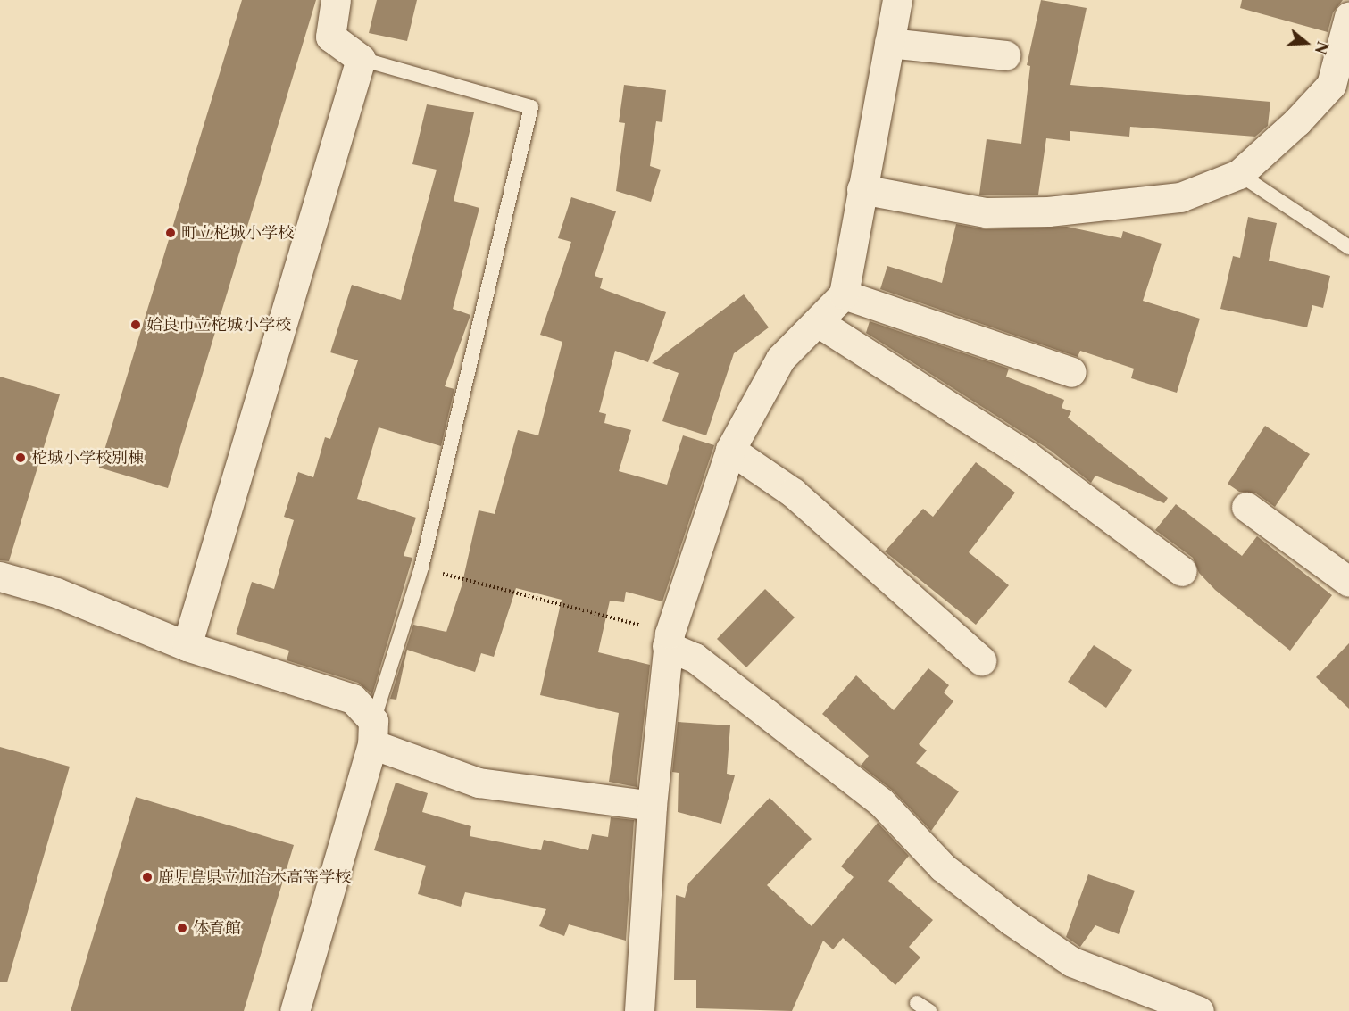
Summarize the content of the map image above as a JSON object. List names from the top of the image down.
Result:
{
  "places": [
    "町立柁城小学校",
    "姶良市立柁城小学校",
    "柁城小学校別棟",
    "鹿児島県立加治木高等学校",
    "体育館"
  ],
  "north": "right"
}
